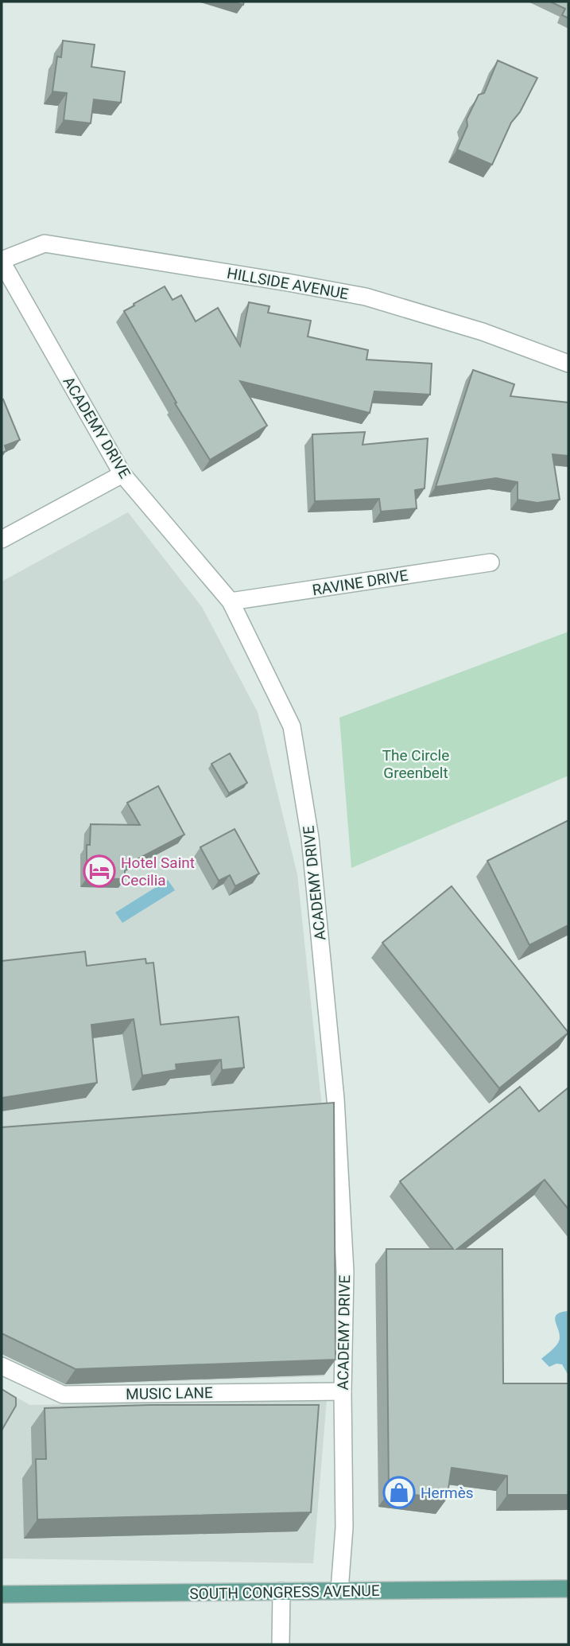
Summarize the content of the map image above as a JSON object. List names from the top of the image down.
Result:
{
  "streets": {
    "main road": ["SOUTH CONGRESS AVENUE"],
    "street": [
      "HILLSIDE AVENUE",
      "ACADEMY DRIVE",
      "RAVINE DRIVE",
      "MUSIC LANE"
    ]
  },
  "crossings": [
    ["HILLSIDE AVENUE", "ACADEMY DRIVE"],
    ["ACADEMY DRIVE", "RAVINE DRIVE"],
    ["ACADEMY DRIVE", "MUSIC LANE"],
    ["ACADEMY DRIVE", "SOUTH CONGRESS AVENUE"]
  ],
  "parks": ["The Circle Greenbelt"],
  "places": {
    "hotel": ["Hotel Saint Cecilia"],
    "shop": ["Hermès"]
  }
}
